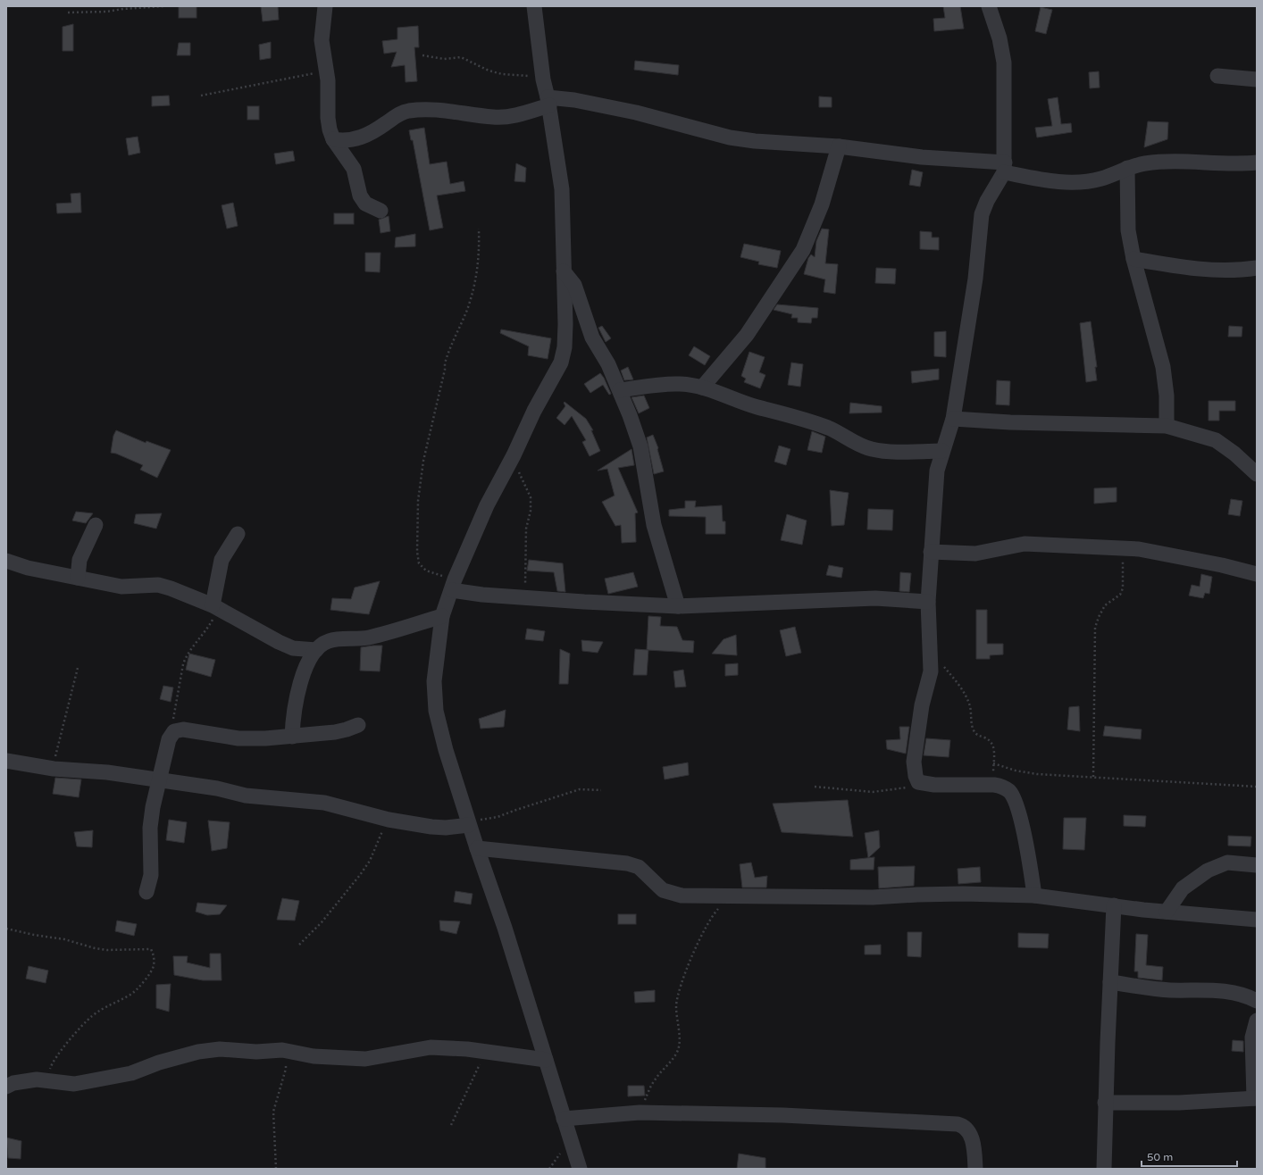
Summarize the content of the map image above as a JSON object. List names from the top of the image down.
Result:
{
  "scale_bar": "50 m"
}
